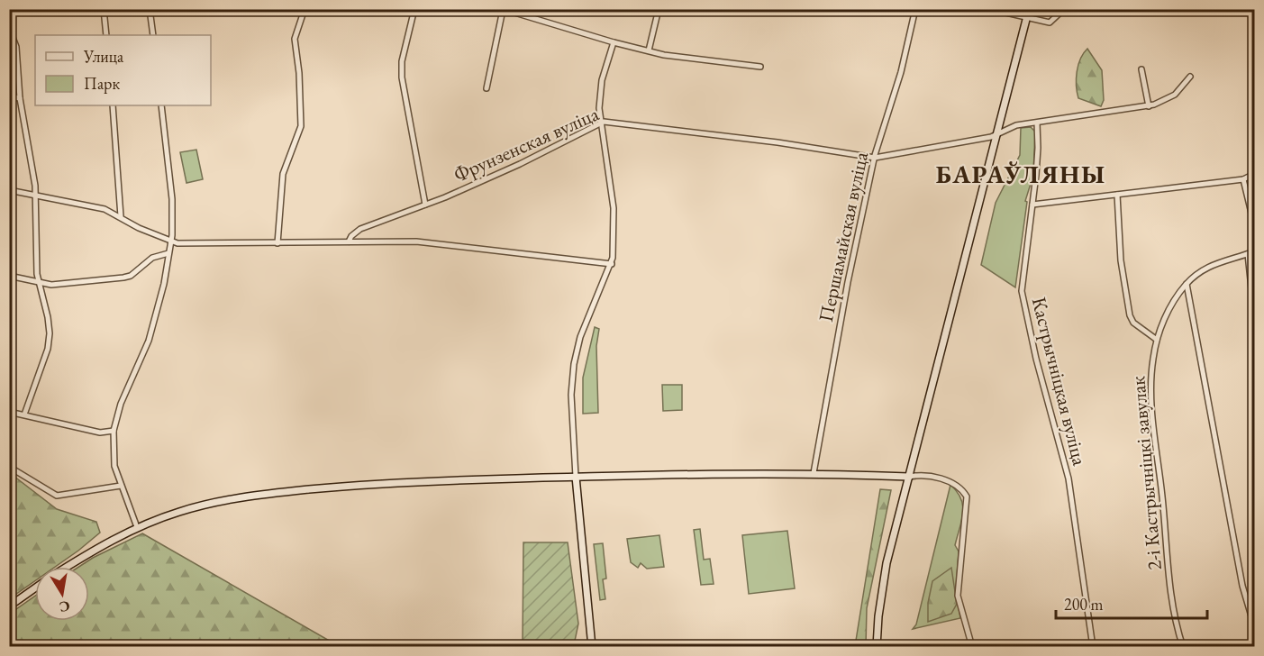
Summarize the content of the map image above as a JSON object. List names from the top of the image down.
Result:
{
  "streets": {
    "street": [
      "Фрунзенская вуліца",
      "Першамайская вуліца",
      "Кастрычніцкая вуліца",
      "2-і Кастрычніцкі завулак"
    ]
  },
  "crossings": [
    ["Фрунзенская вуліца", "Першамайская вуліца"],
    ["Фрунзенская вуліца", "Кастрычніцкая вуліца"]
  ],
  "districts": ["БАРАЎЛЯНЫ"],
  "legend": ["Улица", "Парк"],
  "scale_bar": "200 m",
  "north": "bottom"
}
